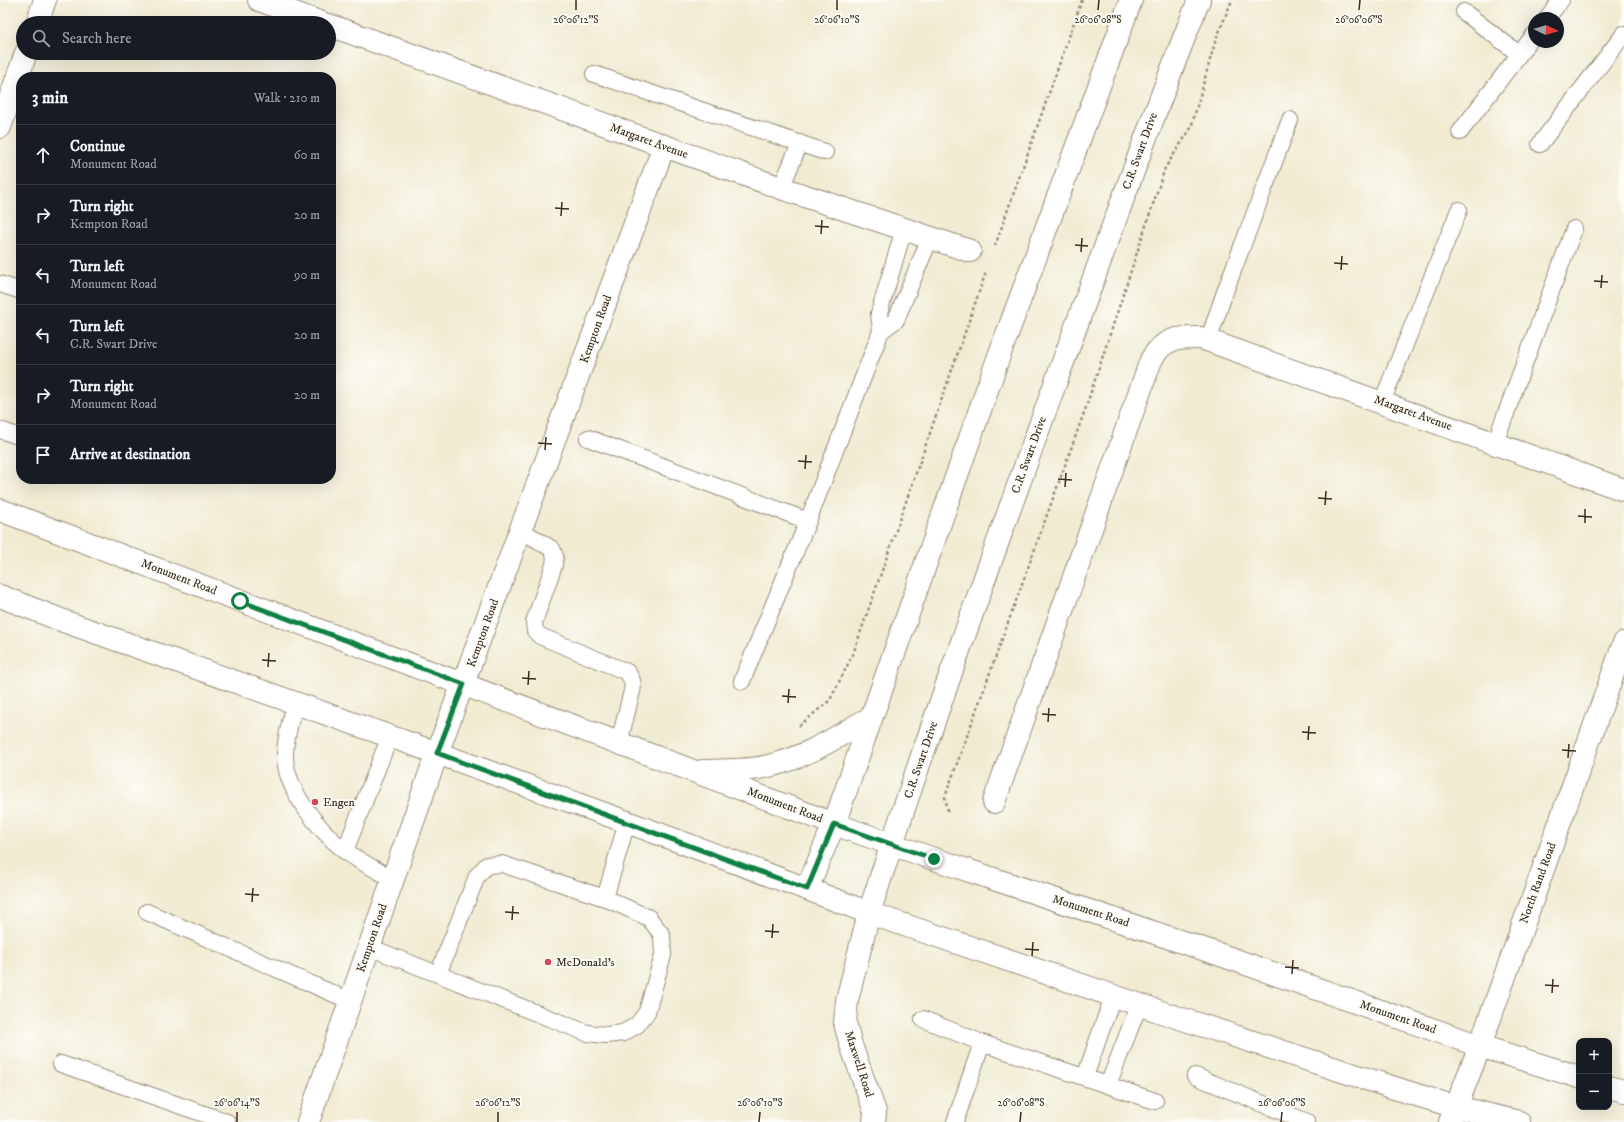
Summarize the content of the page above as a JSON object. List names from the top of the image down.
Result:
{
  "streets": {
    "main road": [
      "Margaret Avenue",
      "C.R. Swart Drive",
      "Kempton Road",
      "Monument Road",
      "North Rand Road",
      "Maxwell Road"
    ]
  },
  "crossings": [
    ["Margaret Avenue", "Kempton Road"],
    ["C.R. Swart Drive", "Monument Road"],
    ["C.R. Swart Drive", "Maxwell Road"],
    ["Kempton Road", "Monument Road"],
    ["Monument Road", "North Rand Road"]
  ],
  "places": ["Engen", "McDonald's"],
  "north": "right",
  "page": {
    "search": "Search here",
    "heading": ["3 min", "Walk · 210 m"],
    "list": [
      ["Continue", "Monument Road", "60 m"],
      ["Turn right", "Kempton Road", "20 m"],
      ["Turn left", "Monument Road", "90 m"],
      ["Turn left", "C.R. Swart Drive", "20 m"],
      ["Turn right", "Monument Road", "20 m"],
      "Arrive at destination"
    ],
    "map_buttons": ["+", "−"]
  },
  "coordinates": [
    "26°06'12\"S",
    "26°06'10\"S",
    "26°06'08\"S",
    "26°06'06\"S",
    "26°06'14\"S"
  ]
}
